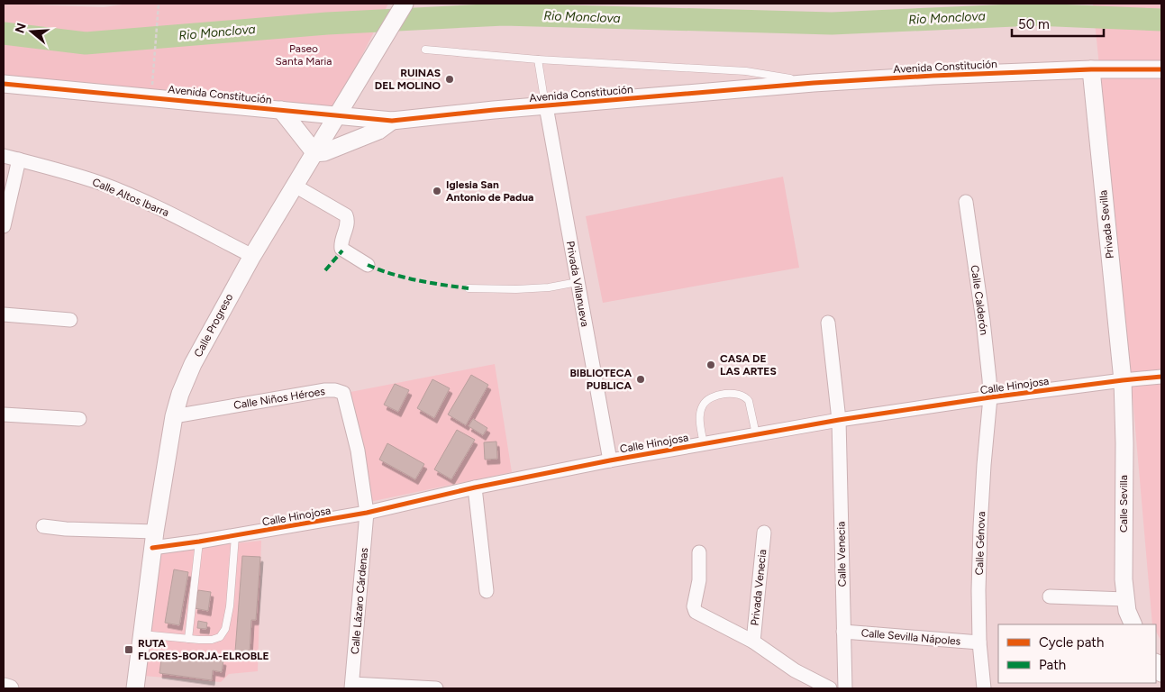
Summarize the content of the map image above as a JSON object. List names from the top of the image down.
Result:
{
  "streets": {
    "street": [
      "Avenida Constitución",
      "Calle Altos Ibarra",
      "Privada Sevilla",
      "Privada Villanueva",
      "Calle Calderón",
      "Calle Progreso",
      "Calle Hinojosa",
      "Calle Niños Héroes",
      "Calle Sevilla",
      "Calle Génova",
      "Calle Venecia",
      "Privada Venecia",
      "Calle Lázaro Cárdenas",
      "Calle Sevilla Nápoles"
    ]
  },
  "crossings": [
    ["Avenida Constitución", "Privada Sevilla"],
    ["Avenida Constitución", "Privada Villanueva"],
    ["Avenida Constitución", "Calle Progreso"],
    ["Calle Altos Ibarra", "Calle Progreso"],
    ["Privada Sevilla", "Calle Hinojosa"],
    ["Privada Sevilla", "Calle Sevilla"],
    ["Privada Villanueva", "Calle Hinojosa"],
    ["Calle Calderón", "Calle Hinojosa"],
    ["Calle Calderón", "Calle Génova"],
    ["Calle Progreso", "Calle Hinojosa"],
    ["Calle Progreso", "Calle Niños Héroes"],
    ["Calle Hinojosa", "Calle Niños Héroes"],
    ["Calle Hinojosa", "Calle Sevilla"],
    ["Calle Hinojosa", "Calle Génova"],
    ["Calle Hinojosa", "Calle Venecia"],
    ["Calle Hinojosa", "Calle Lázaro Cárdenas"],
    ["Calle Niños Héroes", "Calle Lázaro Cárdenas"],
    ["Calle Génova", "Calle Sevilla Nápoles"],
    ["Calle Venecia", "Calle Sevilla Nápoles"]
  ],
  "water": ["Rio Monclova"],
  "parks": ["Paseo Santa Maria"],
  "places": {
    "other": [
      "RUINAS DEL MOLINO",
      "Iglesia San Antonio de Padua",
      "CASA DE LAS ARTES",
      "BIBLIOTECA PUBLICA"
    ],
    "transit": ["RUTA FLORES-BORJA-ELROBLE"]
  },
  "legend": ["Cycle path", "Path"],
  "scale_bar": "50 m",
  "north": "left"
}
